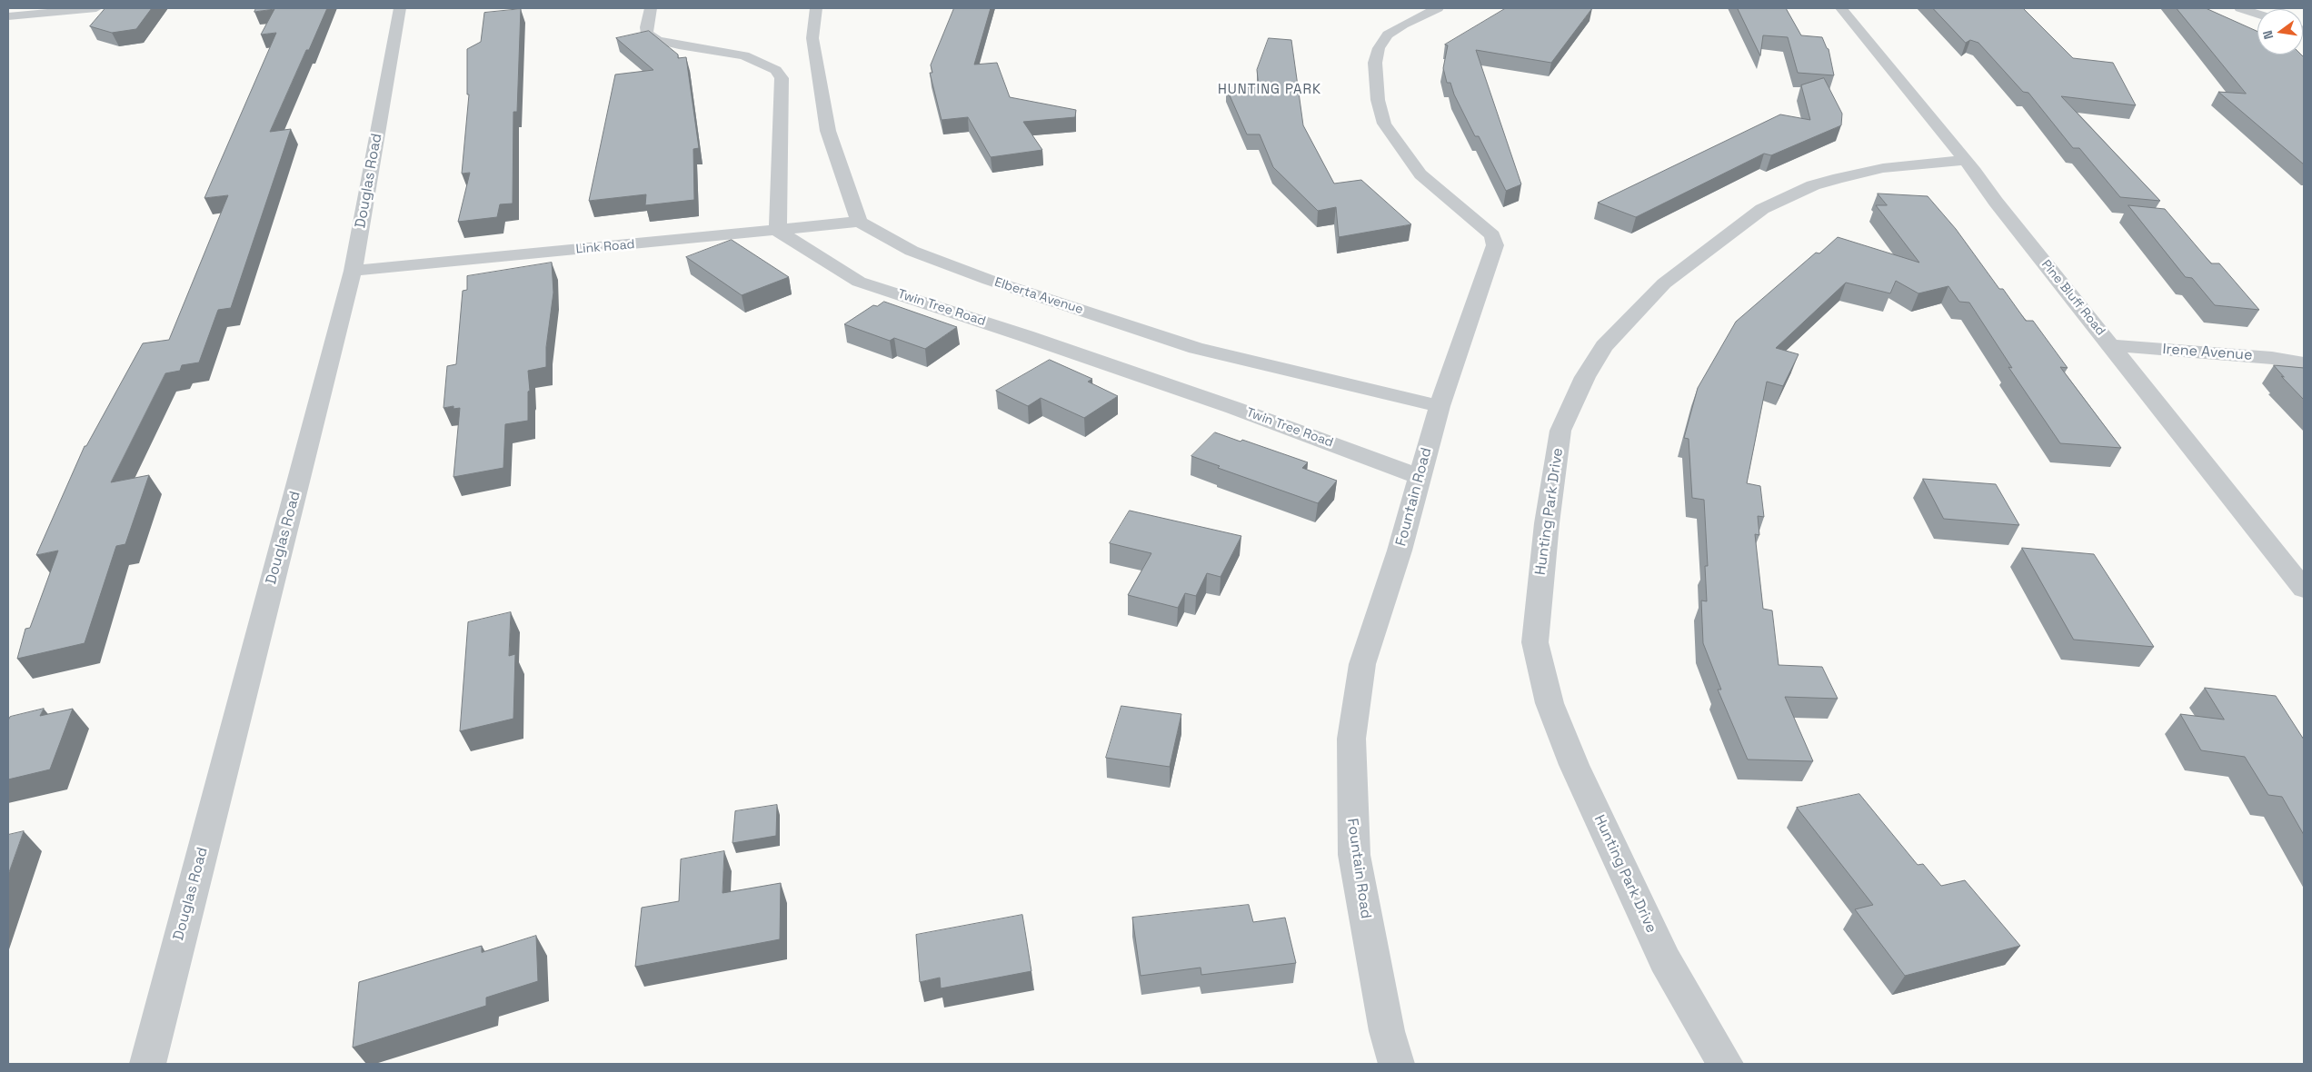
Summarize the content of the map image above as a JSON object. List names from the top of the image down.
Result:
{
  "streets": {
    "street": [
      "Douglas Road",
      "Link Road",
      "Elberta Avenue",
      "Pine Bluff Road",
      "Twin Tree Road",
      "Irene Avenue",
      "Fountain Road",
      "Hunting Park Drive"
    ]
  },
  "crossings": [
    ["Douglas Road", "Link Road"],
    ["Link Road", "Elberta Avenue"],
    ["Link Road", "Twin Tree Road"],
    ["Elberta Avenue", "Fountain Road"],
    ["Pine Bluff Road", "Irene Avenue"],
    ["Pine Bluff Road", "Hunting Park Drive"],
    ["Twin Tree Road", "Fountain Road"]
  ],
  "districts": ["HUNTING PARK"],
  "north": "left"
}
